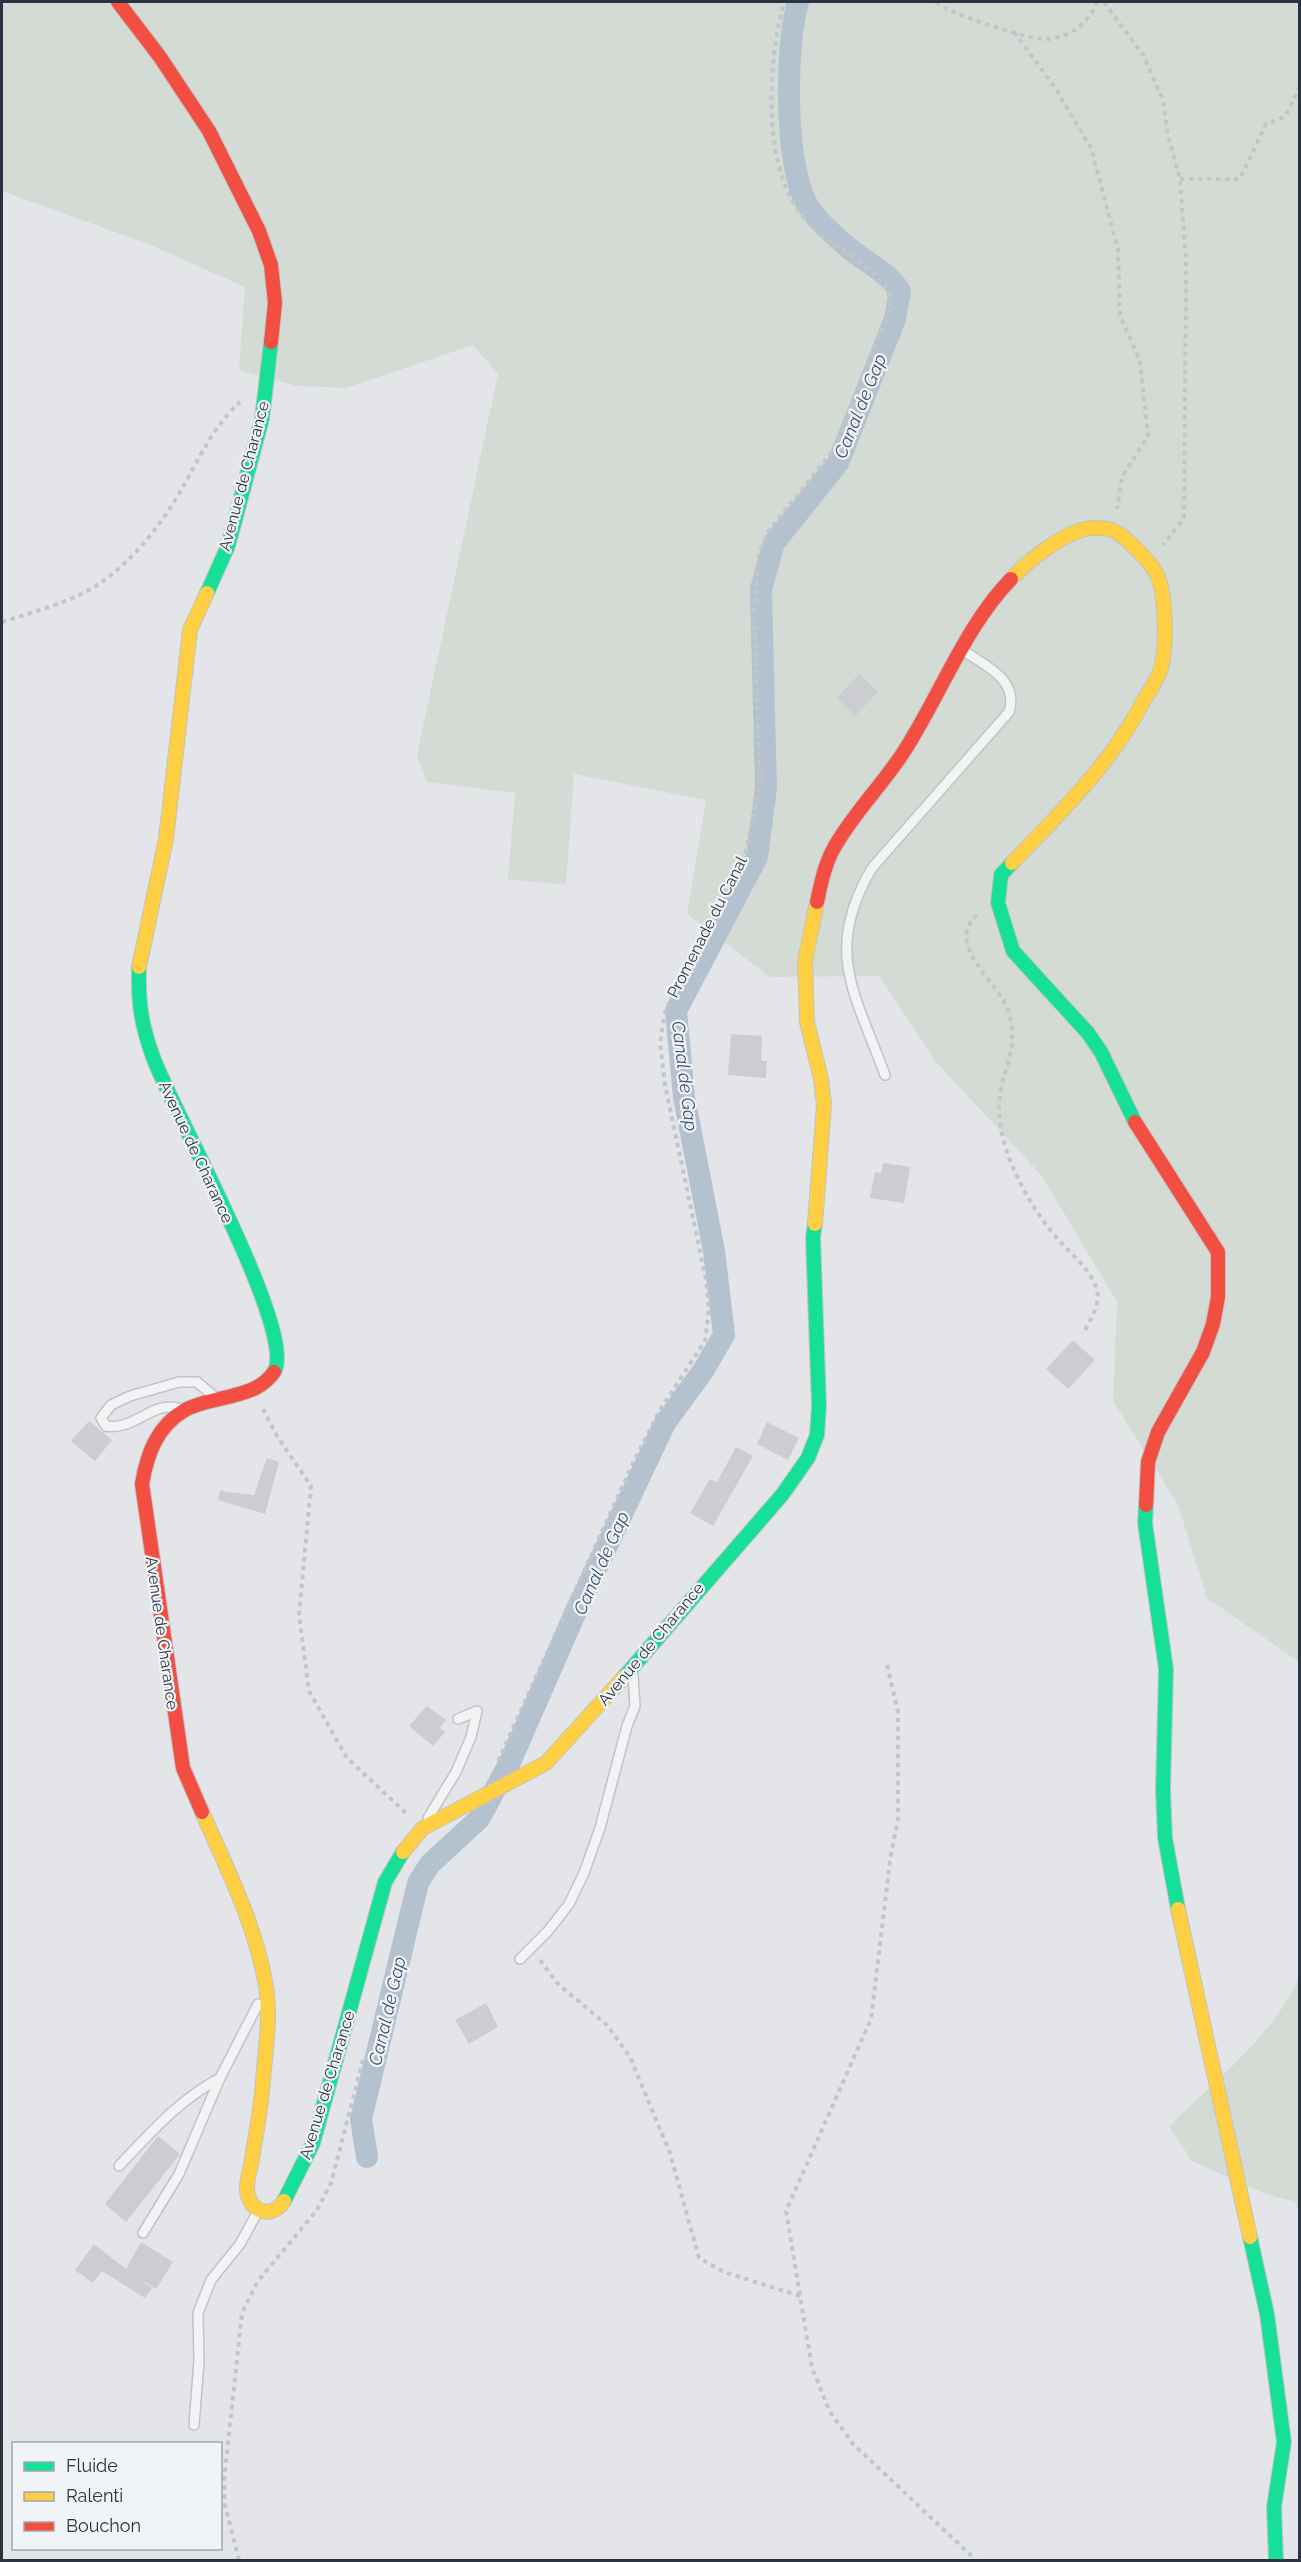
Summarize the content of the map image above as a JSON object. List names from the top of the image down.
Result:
{
  "streets": {
    "street": ["Avenue de Charance"],
    "path": ["Promenade du Canal"]
  },
  "water": ["Canal de Gap"],
  "legend": ["Fluide", "Ralenti", "Bouchon"]
}
